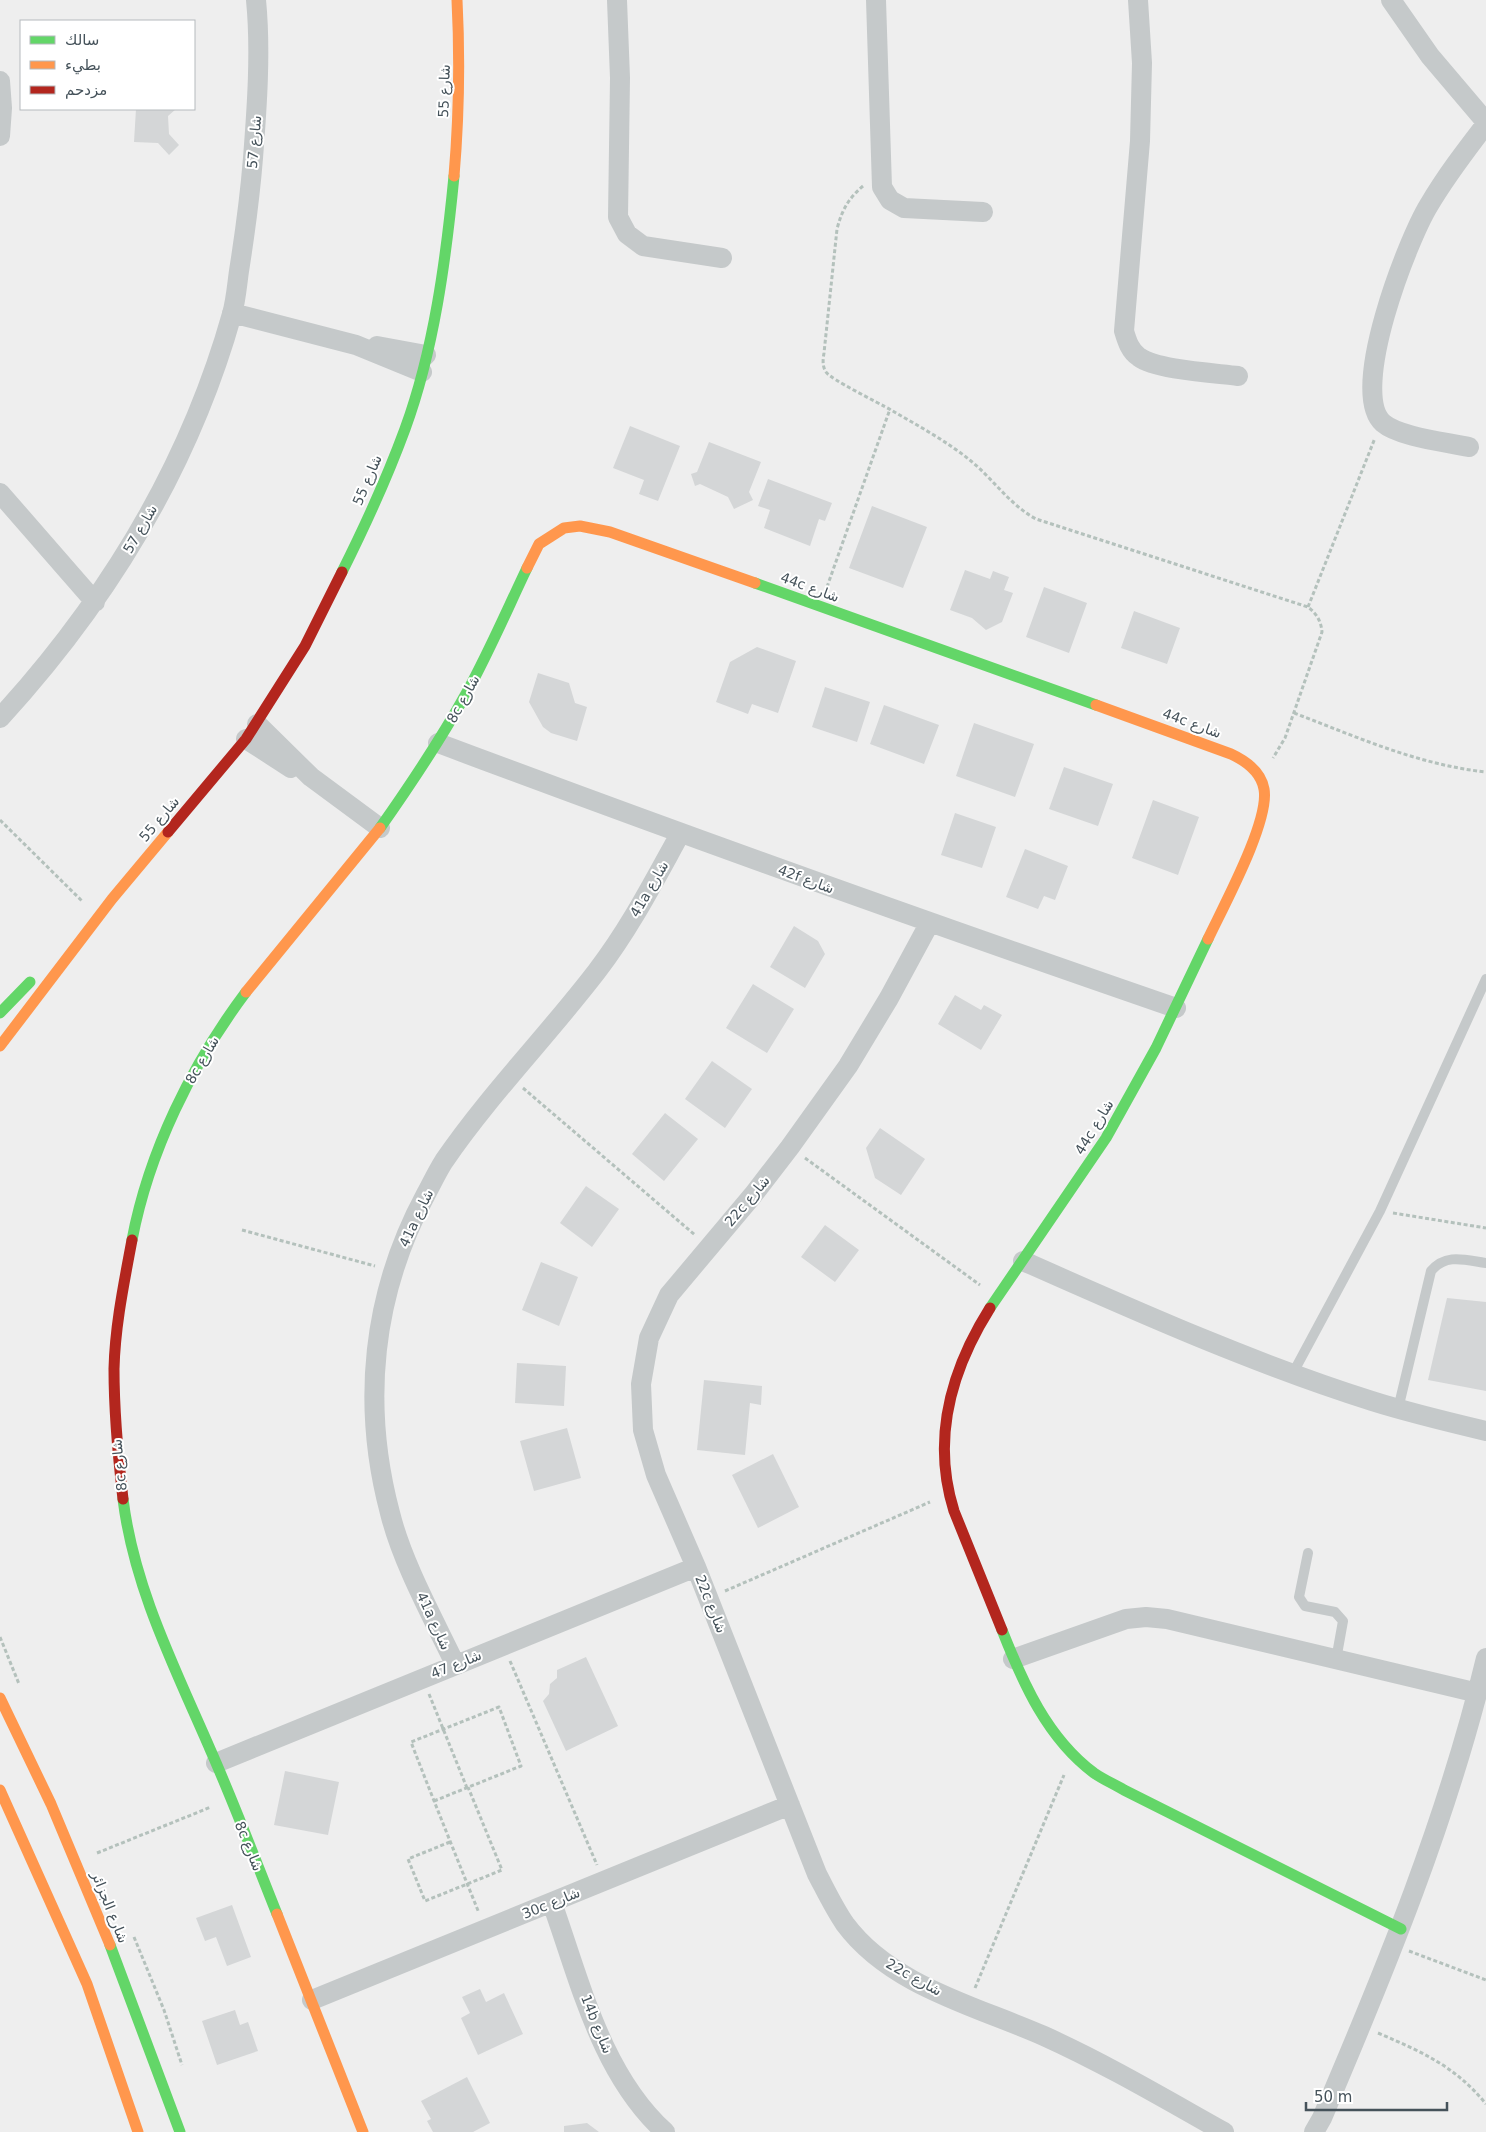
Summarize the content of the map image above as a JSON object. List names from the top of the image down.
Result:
{
  "streets": {
    "street": [
      "شارع 55",
      "شارع 57",
      "44c شارع",
      "8c شارع",
      "42f شارع",
      "41a شارع",
      "22c شارع",
      "شارع 47",
      "30c شارع",
      "شارع الجزائر",
      "14b شارع"
    ]
  },
  "crossings": [
    ["44c شارع", "8c شارع"],
    ["44c شارع", "42f شارع"],
    ["8c شارع", "42f شارع"],
    ["8c شارع", "شارع 47"],
    ["8c شارع", "30c شارع"],
    ["42f شارع", "41a شارع"],
    ["42f شارع", "22c شارع"],
    ["41a شارع", "شارع 47"],
    ["22c شارع", "شارع 47"],
    ["22c شارع", "30c شارع"],
    ["30c شارع", "14b شارع"]
  ],
  "legend": ["سالك", "بطيء", "مزدحم"],
  "scale_bar": "50 m"
}
